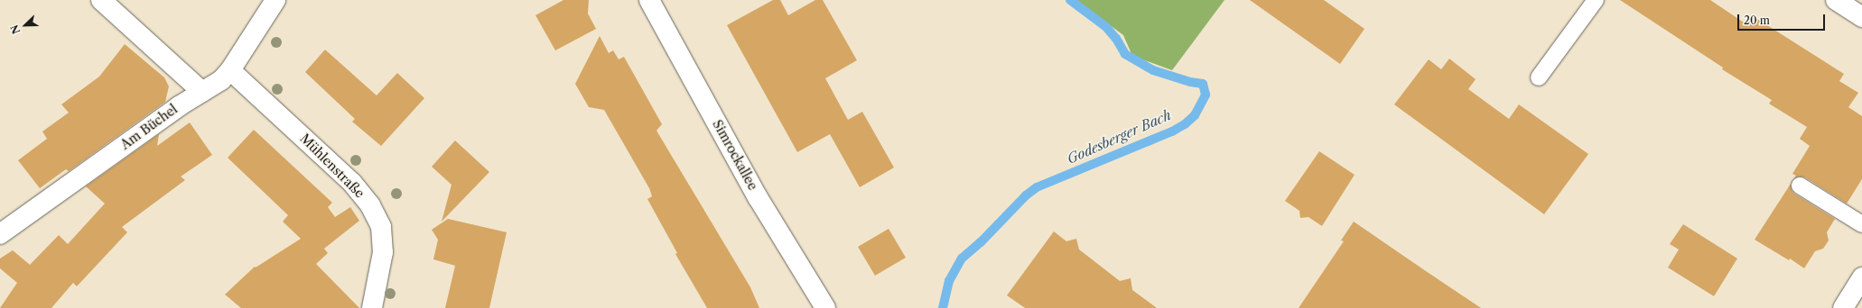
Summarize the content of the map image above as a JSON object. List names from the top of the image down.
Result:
{
  "streets": {
    "street": ["Am Büchel", "Simrockallee", "Mühlenstraße"]
  },
  "crossings": [
    ["Am Büchel", "Mühlenstraße"]
  ],
  "water": ["Godesberger Bach"],
  "scale_bar": "20 m",
  "north": "bottom left"
}
